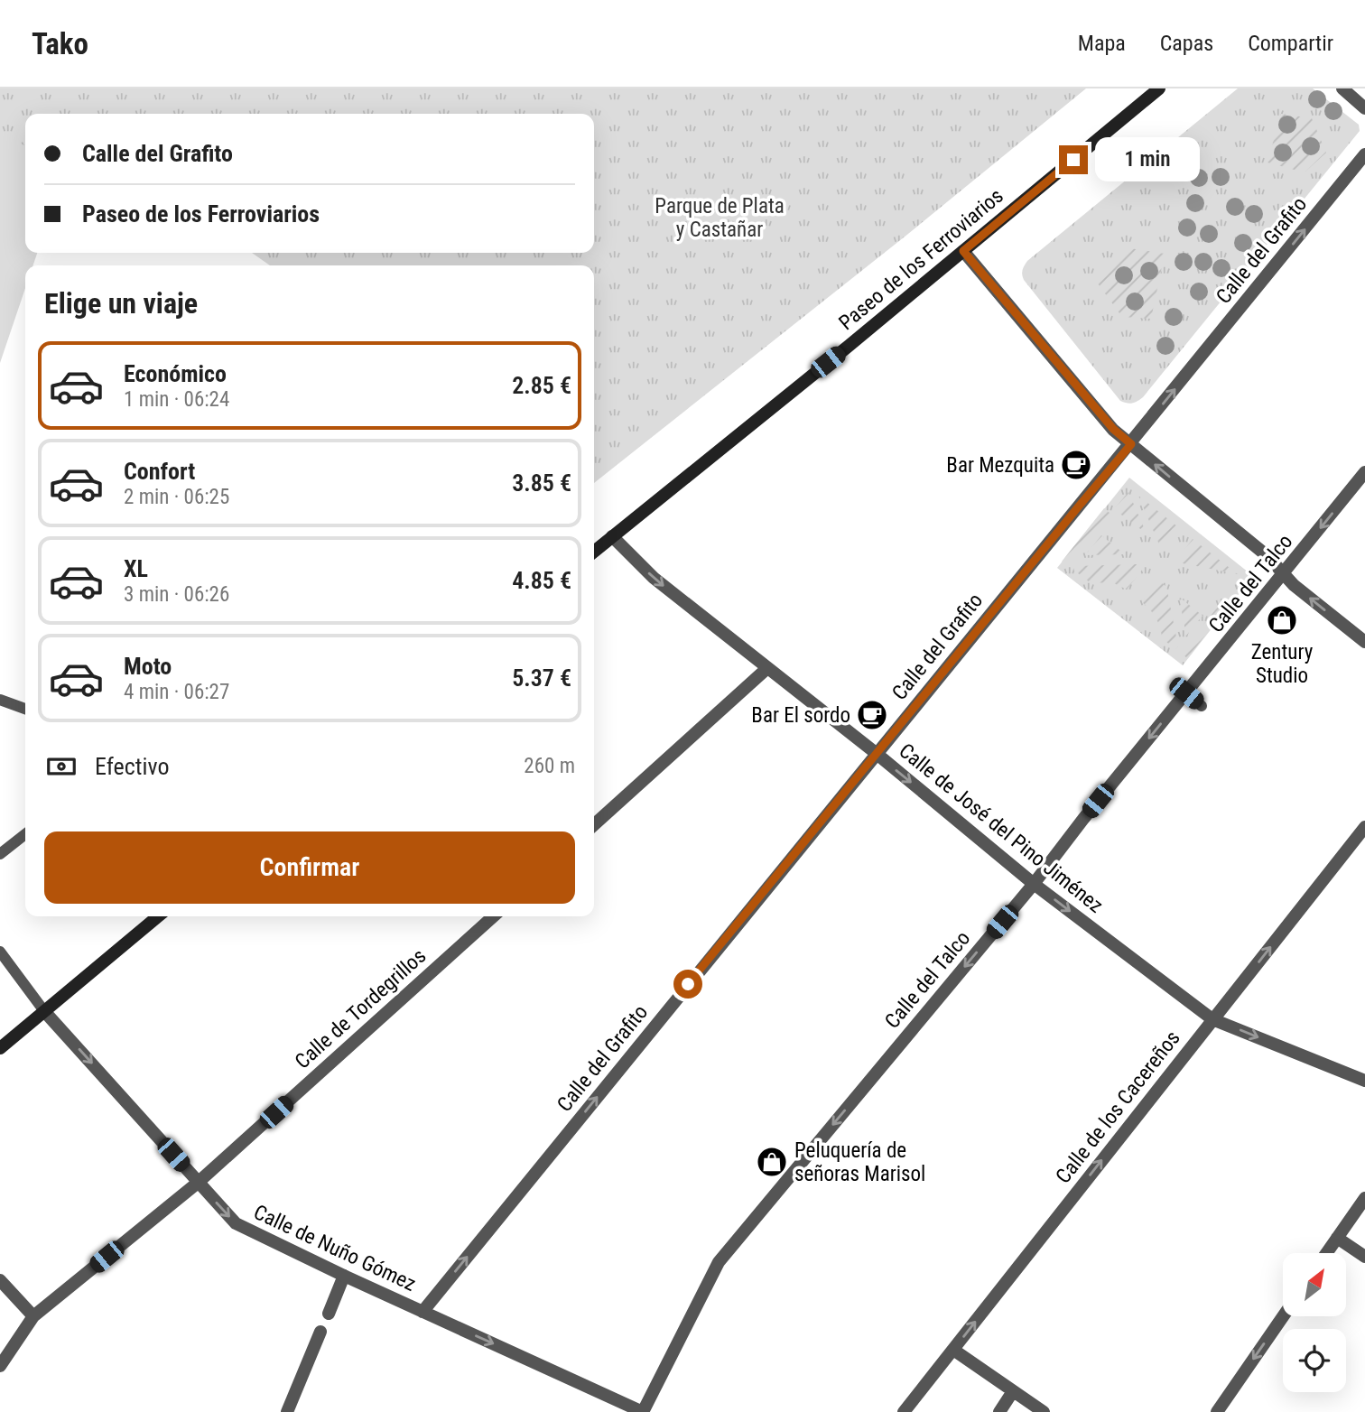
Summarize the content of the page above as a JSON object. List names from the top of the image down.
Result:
{
  "streets": {
    "main road": ["Paseo de los Ferroviarios"],
    "street": [
      "Calle del Grafito",
      "Calle del Talco",
      "Calle de José del Pino Jiménez",
      "Calle de Tordegrillos",
      "Calle de los Cacereños",
      "Calle de Nuño Gómez"
    ]
  },
  "crossings": [
    ["Calle del Grafito", "Calle de José del Pino Jiménez"],
    ["Calle del Grafito", "Calle de Nuño Gómez"],
    ["Paseo de los Ferroviarios", "Calle de José del Pino Jiménez"],
    ["Calle del Talco", "Calle de José del Pino Jiménez"],
    ["Calle del Talco", "Calle de Nuño Gómez"],
    ["Calle de José del Pino Jiménez", "Calle de los Cacereños"],
    ["Calle de Tordegrillos", "Calle de Nuño Gómez"]
  ],
  "one_way": [
    "Calle del Grafito",
    "Calle del Talco",
    "Calle de José del Pino Jiménez",
    "Calle de los Cacereños",
    "Calle de Nuño Gómez"
  ],
  "parks": ["Parque de Plata y Castañar"],
  "places": {
    "cafe": ["Bar Mezquita", "Bar El sordo"],
    "shop": ["Zentury Studio", "Peluquería de señoras Marisol"]
  },
  "north": "top right",
  "page": {
    "header": "Tako",
    "nav": ["Mapa", "Capas", "Compartir"],
    "banner": ["Calle del Grafito", "Paseo de los Ferroviarios"],
    "bubble": "1 min",
    "heading": "Elige un viaje",
    "list": [
      {
        "name": "Económico",
        "note": "1 min · 06:24",
        "value": "2.85 €"
      },
      {
        "name": "Confort",
        "note": "2 min · 06:25",
        "value": "3.85 €"
      },
      {
        "name": "XL",
        "note": "3 min · 06:26",
        "value": "4.85 €"
      },
      {
        "name": "Moto",
        "note": "4 min · 06:27",
        "value": "5.37 €"
      }
    ],
    "pay": ["Efectivo", "260 m"],
    "buttons": "Confirmar"
  }
}
